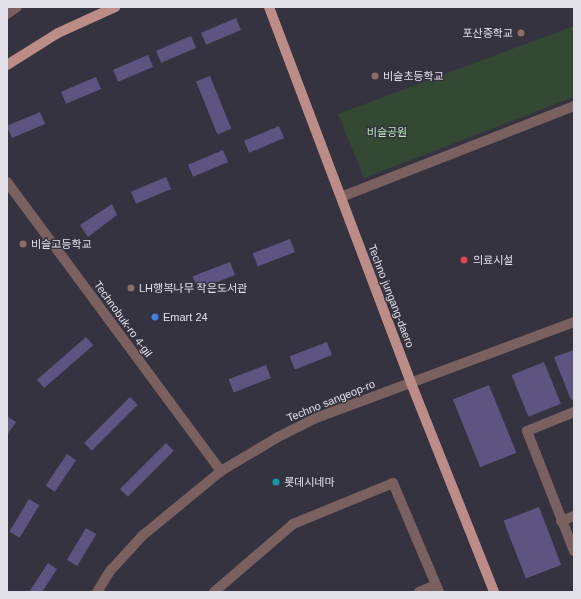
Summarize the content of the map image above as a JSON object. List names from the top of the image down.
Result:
{
  "streets": {
    "main road": ["Techno jungang-daero"],
    "street": ["Technobuk-ro 4-gil", "Techno sangeop-ro"]
  },
  "crossings": [
    ["Techno jungang-daero", "Techno sangeop-ro"],
    ["Technobuk-ro 4-gil", "Techno sangeop-ro"]
  ],
  "parks": ["비슬공원"],
  "places": [
    "포산중학교",
    "비슬초등학교",
    "비슬고등학교",
    "의료시설",
    "LH행복나무 작은도서관",
    "Emart 24",
    "롯데시네마"
  ]
}
